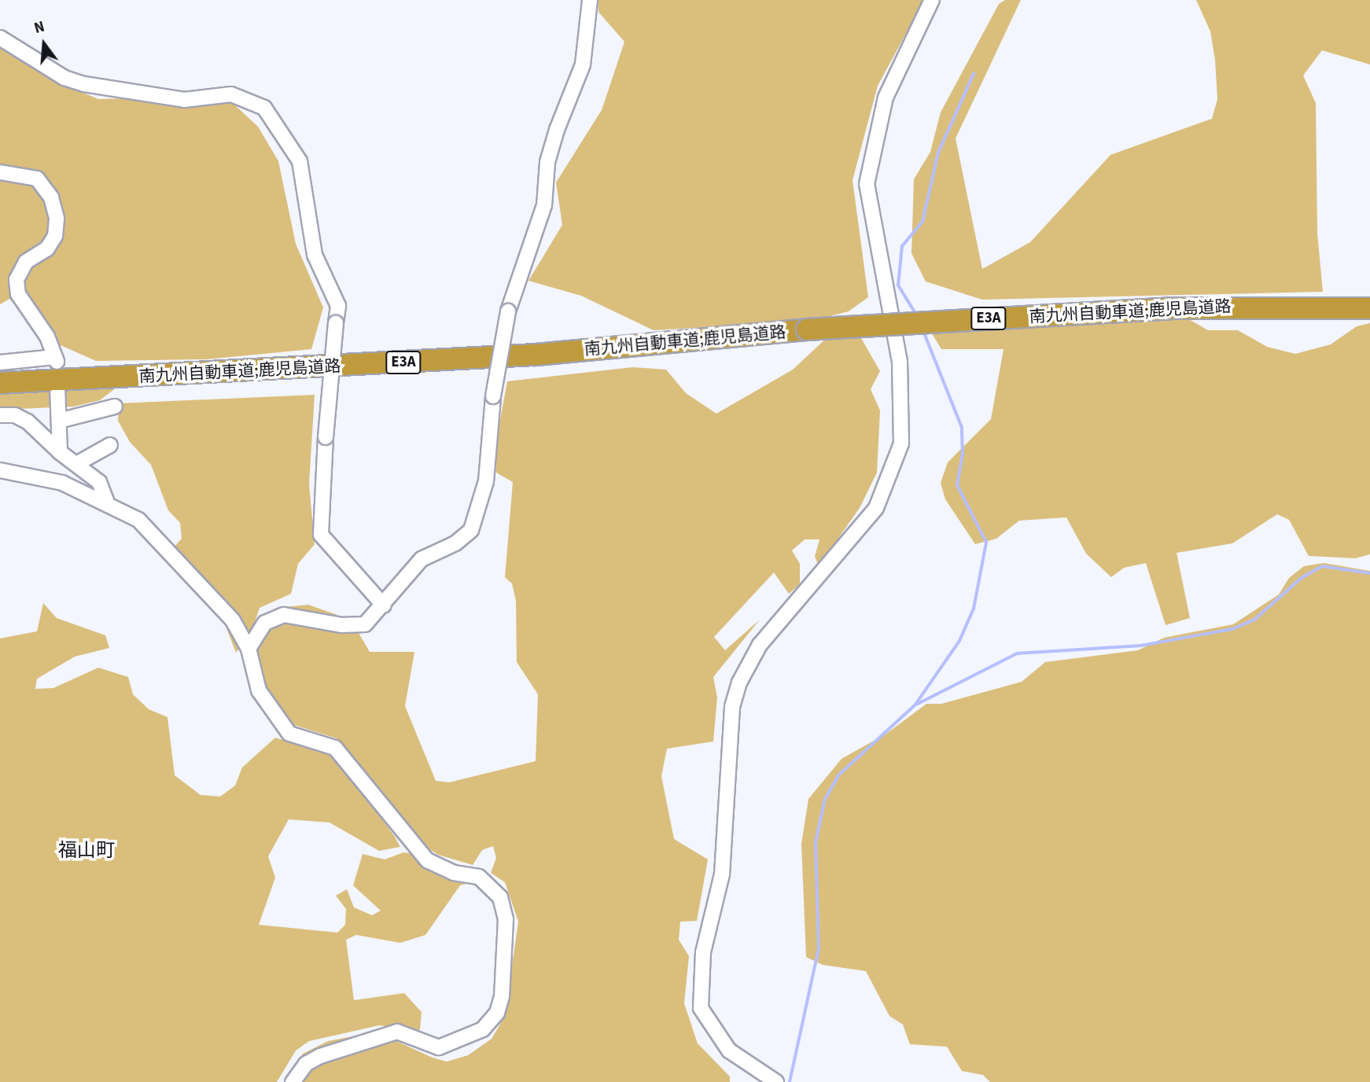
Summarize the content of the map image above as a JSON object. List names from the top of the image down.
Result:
{
  "streets": {
    "highway": ["南九州自動車道;鹿児島道路", "E3A"]
  },
  "districts": ["福山町"],
  "north": "top"
}
